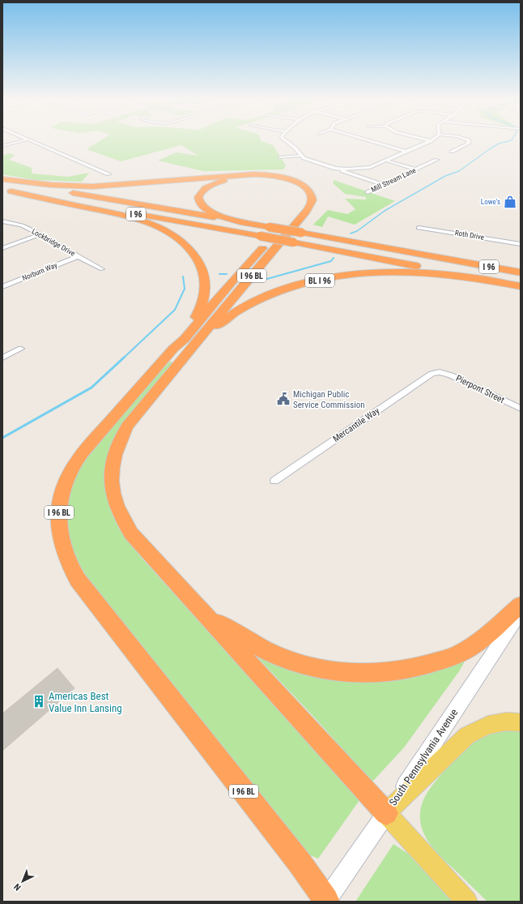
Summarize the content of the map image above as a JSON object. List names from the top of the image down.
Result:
{
  "streets": {
    "highway": ["I 96", "I 96 BL", "BL I 96"],
    "main road": ["South Pennsylvania Avenue"],
    "street": [
      "Mill Stream Lane",
      "Roth Drive",
      "Lockbridge Drive",
      "Norburn Way",
      "Pierpont Street",
      "Mercantile Way"
    ]
  },
  "crossings": [
    ["I 96", "I 96 BL"],
    ["I 96", "BL I 96"],
    ["Lockbridge Drive", "Norburn Way"],
    ["I 96 BL", "BL I 96"],
    ["I 96 BL", "South Pennsylvania Avenue"],
    ["Pierpont Street", "Mercantile Way"]
  ],
  "places": {
    "shop": ["Lowe's"],
    "public building": ["Michigan Public Service Commission"],
    "building": ["Americas Best Value Inn Lansing"]
  },
  "north": "bottom left"
}
